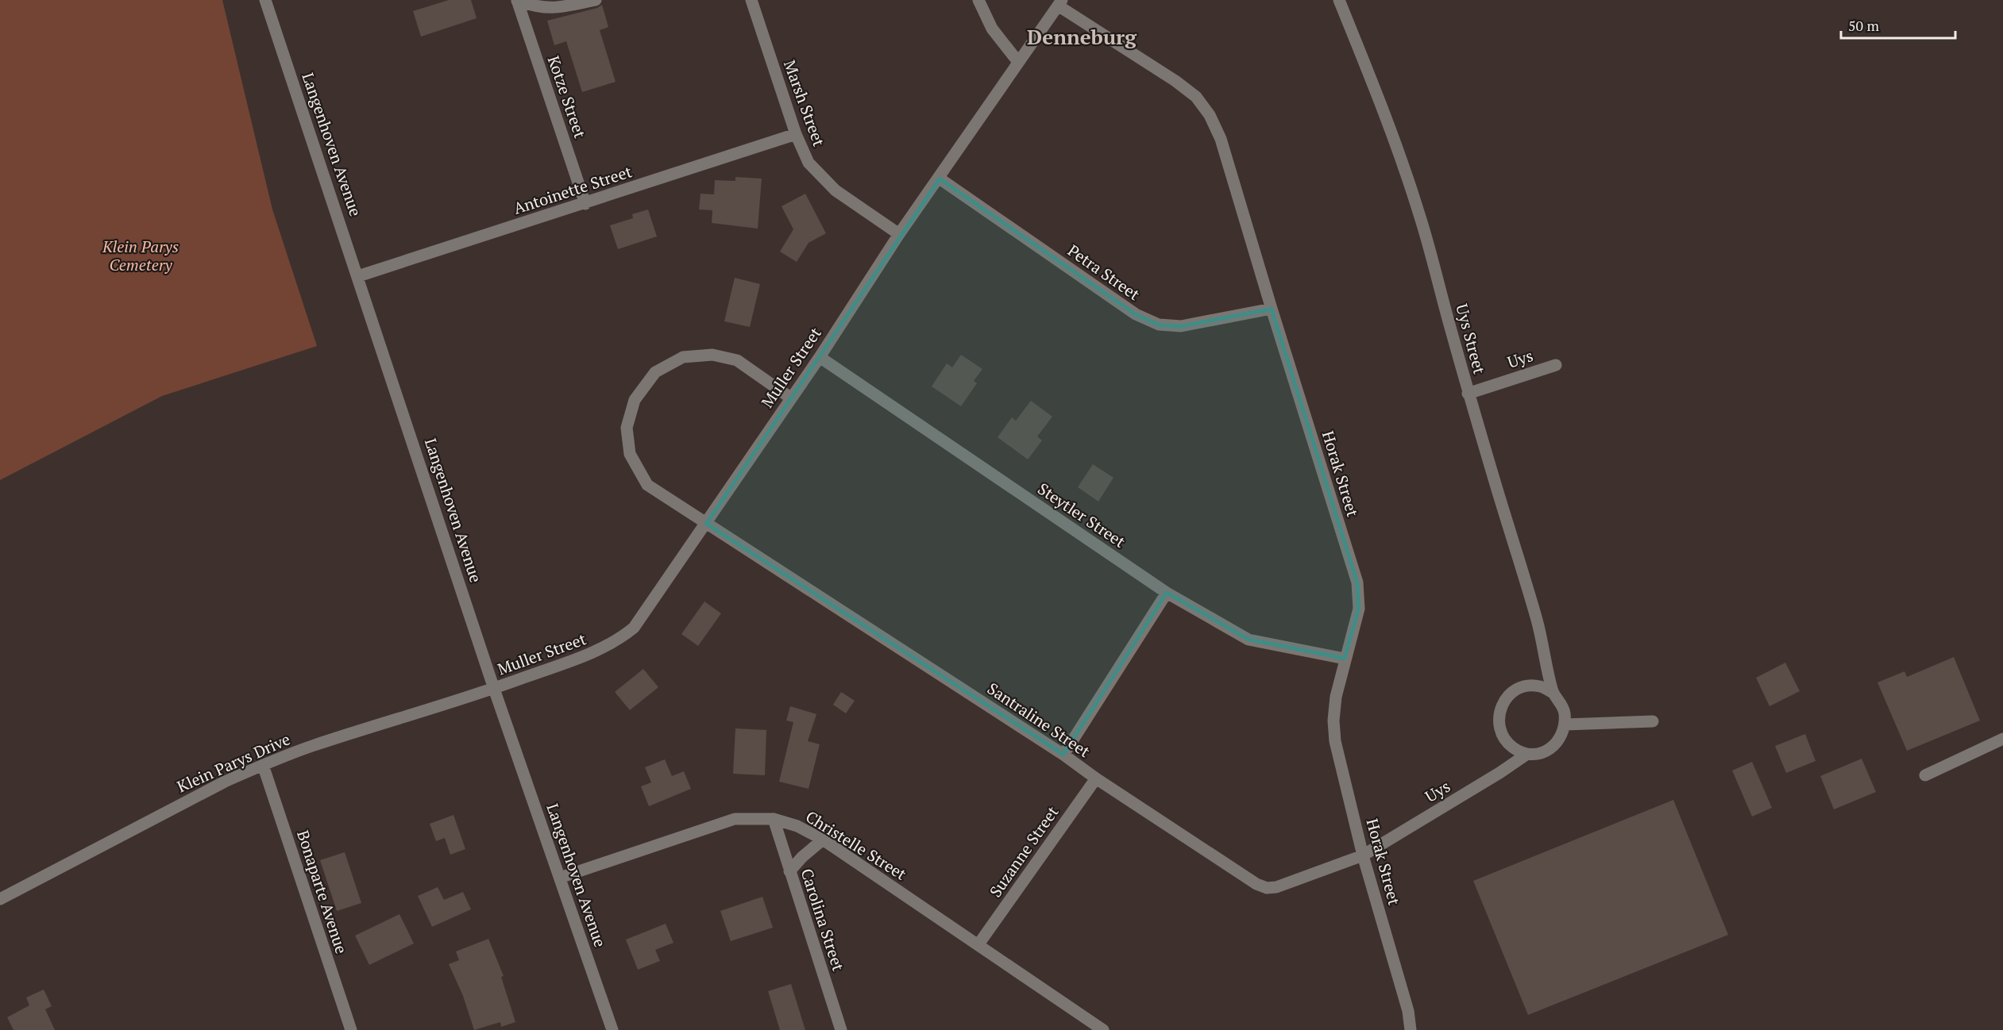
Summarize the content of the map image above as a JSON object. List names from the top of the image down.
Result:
{
  "streets": {
    "street": [
      "Kotze Street",
      "Marsh Street",
      "Langenhoven Avenue",
      "Antoinette Street",
      "Petra Street",
      "Uys Street",
      "Uys",
      "Muller Street",
      "Horak Street",
      "Steytler Street",
      "Santraline Street",
      "Klein Parys Drive",
      "Christelle Street",
      "Suzanne Street",
      "Bonaparte Avenue",
      "Carolina Street"
    ]
  },
  "crossings": [
    ["Kotze Street", "Antoinette Street"],
    ["Marsh Street", "Antoinette Street"],
    ["Marsh Street", "Muller Street"],
    ["Langenhoven Avenue", "Antoinette Street"],
    ["Langenhoven Avenue", "Muller Street"],
    ["Langenhoven Avenue", "Klein Parys Drive"],
    ["Langenhoven Avenue", "Christelle Street"],
    ["Petra Street", "Muller Street"],
    ["Petra Street", "Horak Street"],
    ["Uys Street", "Uys"],
    ["Uys", "Horak Street"],
    ["Uys", "Santraline Street"],
    ["Muller Street", "Horak Street"],
    ["Muller Street", "Steytler Street"],
    ["Muller Street", "Santraline Street"],
    ["Muller Street", "Klein Parys Drive"],
    ["Horak Street", "Steytler Street"],
    ["Horak Street", "Santraline Street"],
    ["Santraline Street", "Suzanne Street"],
    ["Klein Parys Drive", "Bonaparte Avenue"],
    ["Christelle Street", "Suzanne Street"],
    ["Christelle Street", "Carolina Street"]
  ],
  "districts": ["Denneburg"],
  "parks": ["Klein Parys Cemetery"],
  "scale_bar": "50 m"
}
